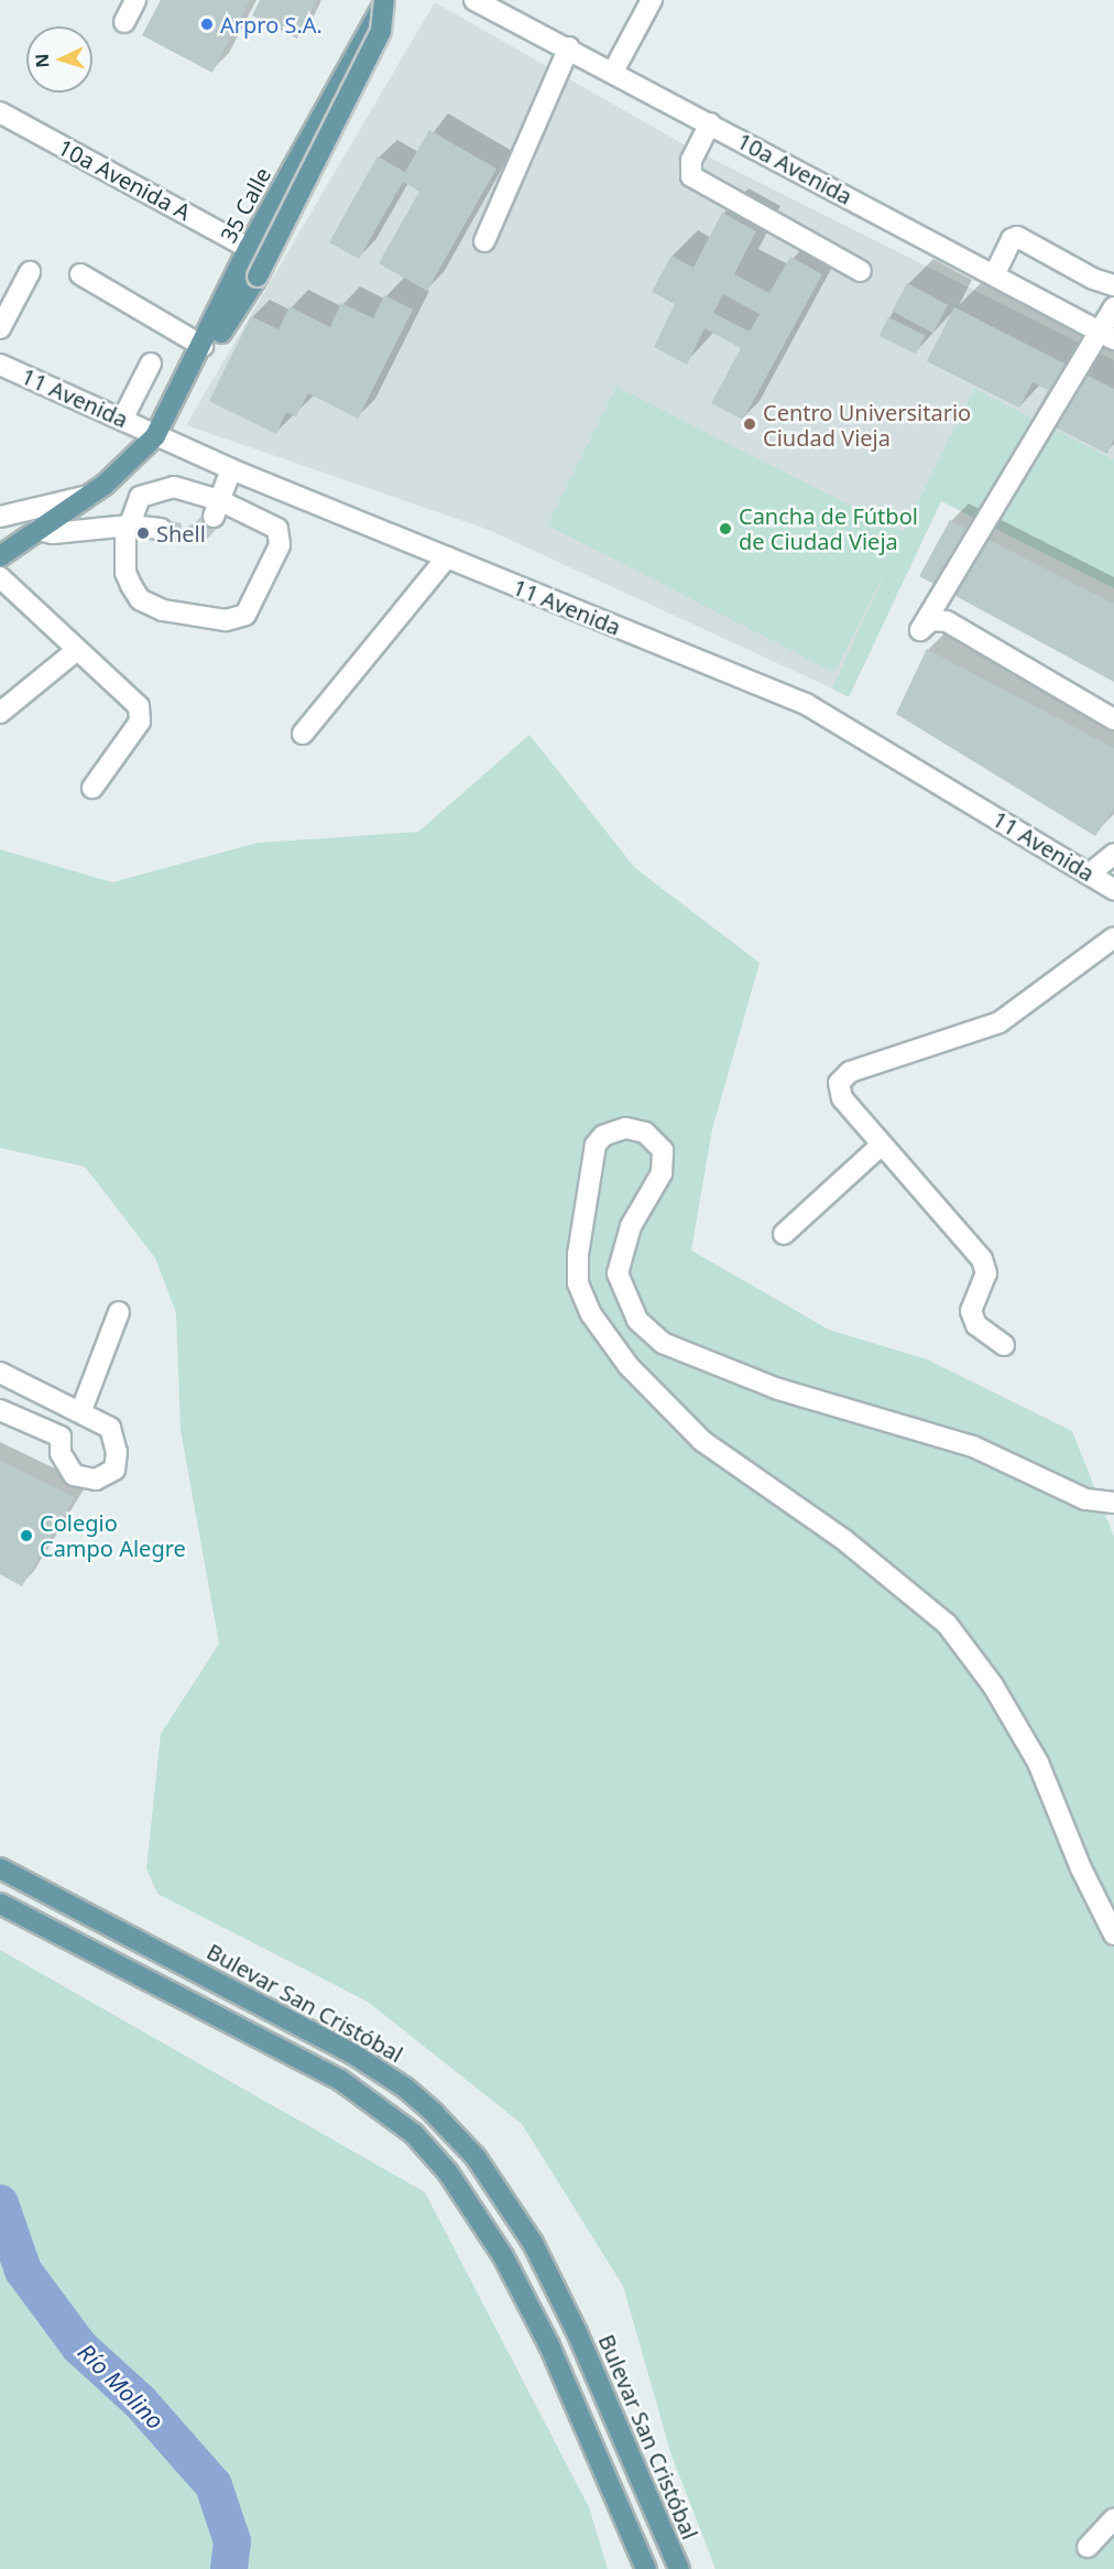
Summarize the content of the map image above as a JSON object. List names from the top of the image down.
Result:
{
  "streets": {
    "main road": ["35 Calle", "Bulevar San Cristóbal"],
    "street": ["10a Avenida", "10a Avenida A", "11 Avenida"]
  },
  "crossings": [
    ["10a Avenida A", "35 Calle"],
    ["35 Calle", "11 Avenida"]
  ],
  "water": ["Río Molino"],
  "places": [
    "Arpro S.A.",
    "Centro Universitario Ciudad Vieja",
    "Cancha de Fútbol de Ciudad Vieja",
    "Shell",
    "Colegio Campo Alegre"
  ],
  "north": "left"
}
